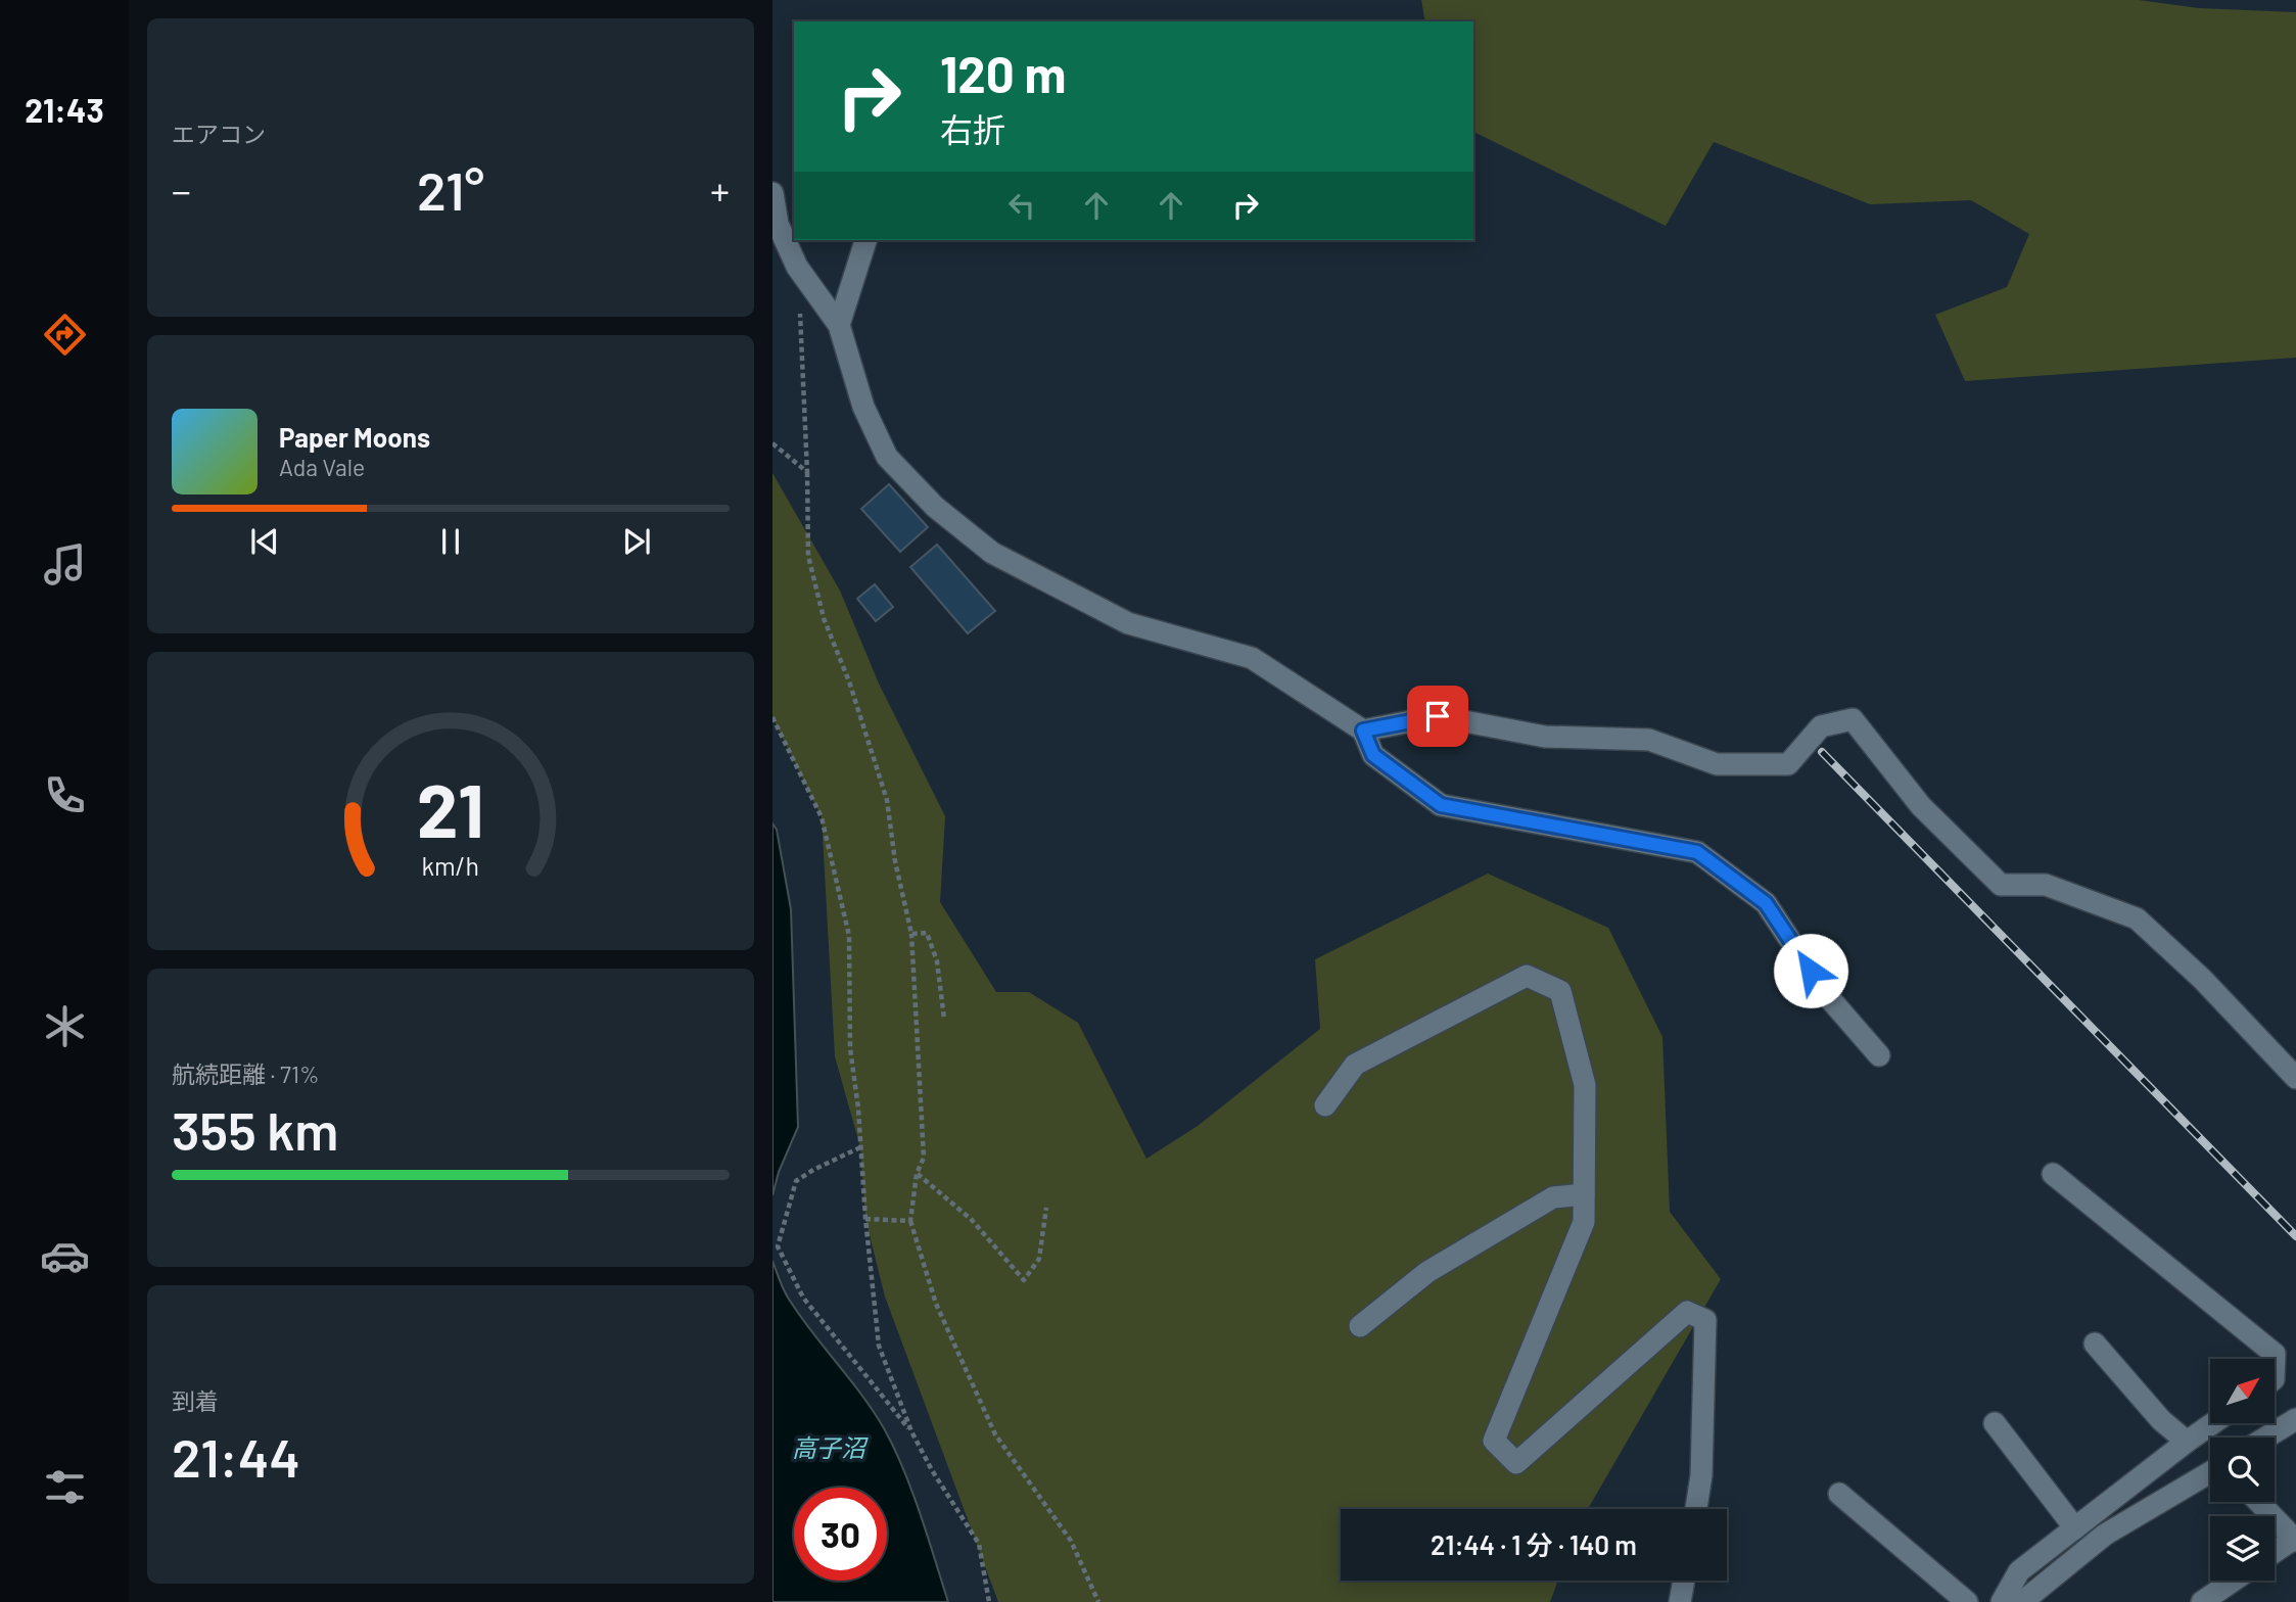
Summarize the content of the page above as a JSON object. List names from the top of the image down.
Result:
{
  "water": ["高子沼"],
  "north": "top right",
  "page": {
    "tabs": "21:43",
    "tile": [
      "エアコン",
      ["航続距離 · 71%", "355 km"],
      ["到着", "21:44"]
    ],
    "turn": ["120 m", "右折"],
    "heat": ["−", "21°", "+"],
    "song": ["Paper Moons", "Ada Vale"],
    "limit": "30",
    "trip": "21:44 · 1 分 · 140 m",
    "gauge": ["21", "km/h"]
  }
}
